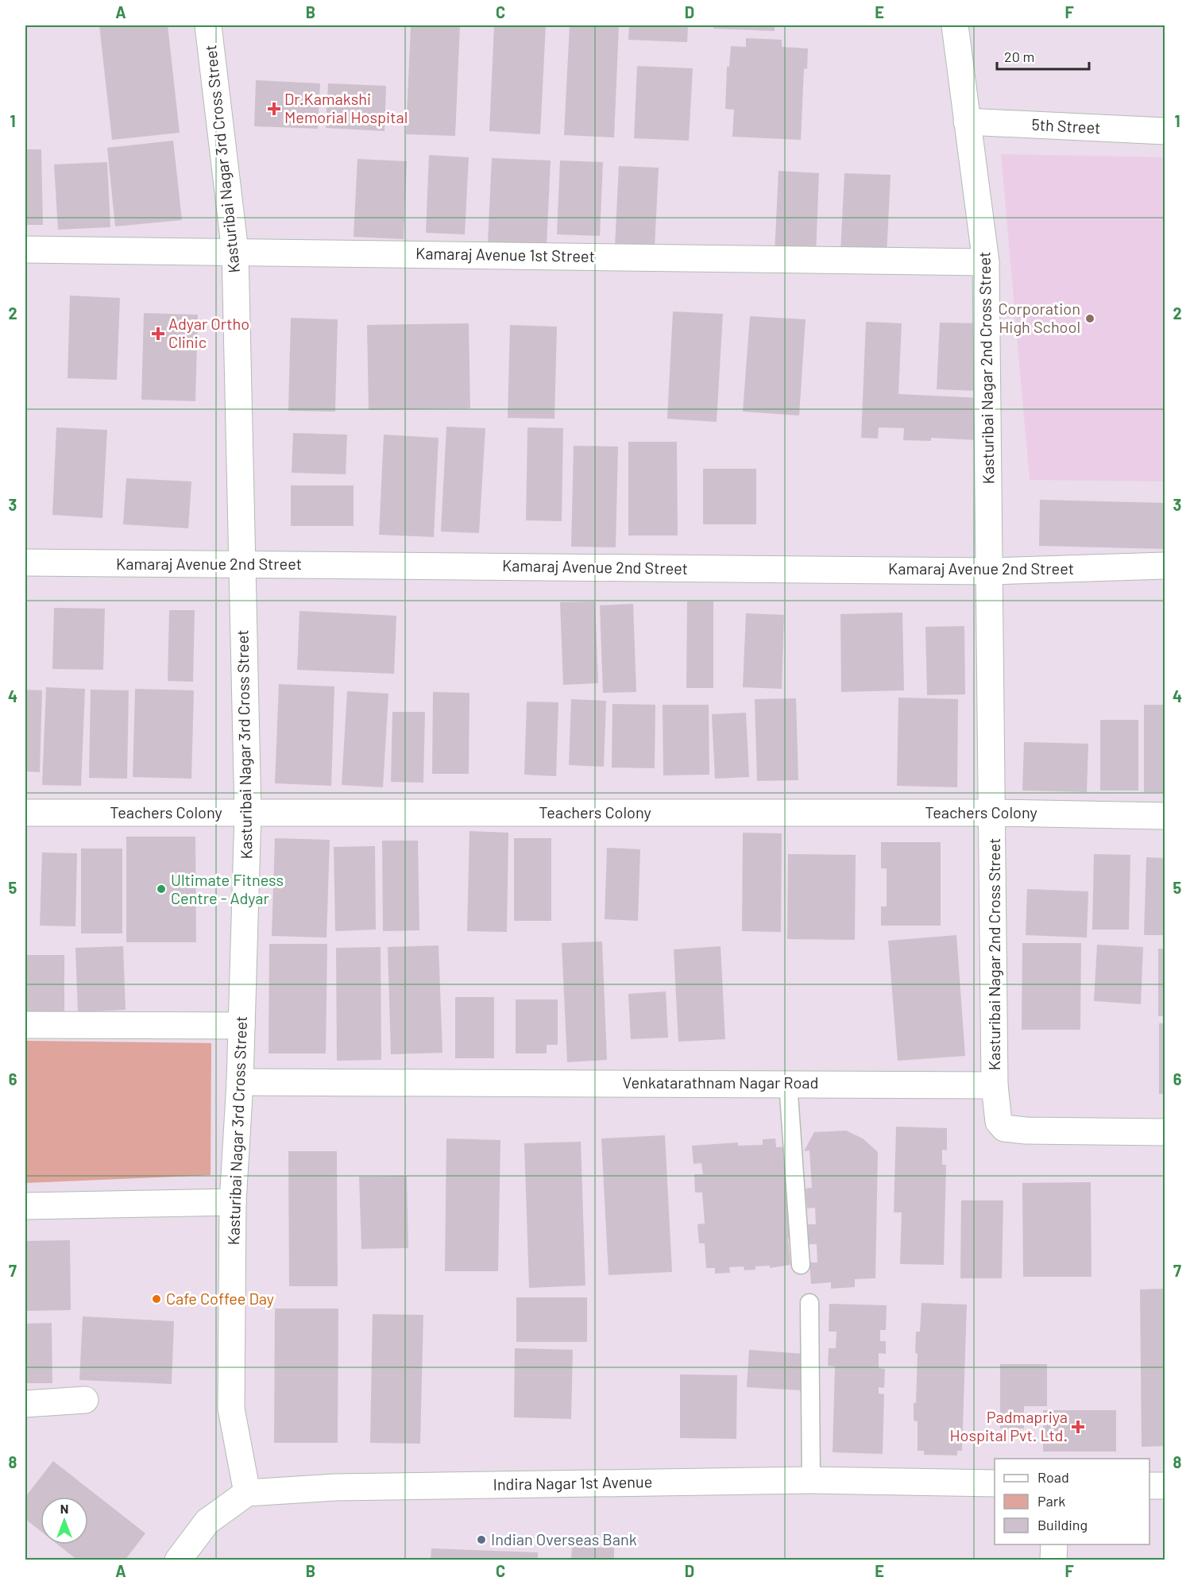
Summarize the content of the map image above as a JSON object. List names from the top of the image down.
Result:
{
  "streets": {
    "street": [
      "5th Street",
      "Kasturibai Nagar 3rd Cross Street",
      "Kamaraj Avenue 1st Street",
      "Kasturibai Nagar 2nd Cross Street",
      "Kamaraj Avenue 2nd Street",
      "Teachers Colony",
      "Venkatarathnam Nagar Road",
      "Indira Nagar 1st Avenue"
    ]
  },
  "crossings": [
    ["5th Street", "Kasturibai Nagar 2nd Cross Street"],
    ["Kasturibai Nagar 3rd Cross Street", "Kamaraj Avenue 1st Street"],
    ["Kasturibai Nagar 3rd Cross Street", "Kamaraj Avenue 2nd Street"],
    ["Kasturibai Nagar 3rd Cross Street", "Teachers Colony"],
    ["Kasturibai Nagar 3rd Cross Street", "Venkatarathnam Nagar Road"],
    ["Kasturibai Nagar 3rd Cross Street", "Indira Nagar 1st Avenue"],
    ["Kamaraj Avenue 1st Street", "Kasturibai Nagar 2nd Cross Street"],
    ["Kasturibai Nagar 2nd Cross Street", "Kamaraj Avenue 2nd Street"],
    ["Kasturibai Nagar 2nd Cross Street", "Teachers Colony"],
    ["Kasturibai Nagar 2nd Cross Street", "Venkatarathnam Nagar Road"]
  ],
  "places": {
    "health": ["Dr.Kamakshi Memorial Hospital", "Adyar Ortho Clinic", "Padmapriya Hospital Pvt. Ltd."],
    "other": [
      "Corporation High School",
      "Ultimate Fitness Centre - Adyar",
      "Cafe Coffee Day",
      "Indian Overseas Bank"
    ]
  },
  "legend": ["Road", "Park", "Building"],
  "scale_bar": "20 m",
  "north": "top",
  "grid": {
    "columns": [
      "A",
      "B",
      "C",
      "D",
      "E",
      "F"
    ],
    "rows": [
      "1",
      "2",
      "3",
      "4",
      "5",
      "6",
      "7",
      "8"
    ]
  }
}
